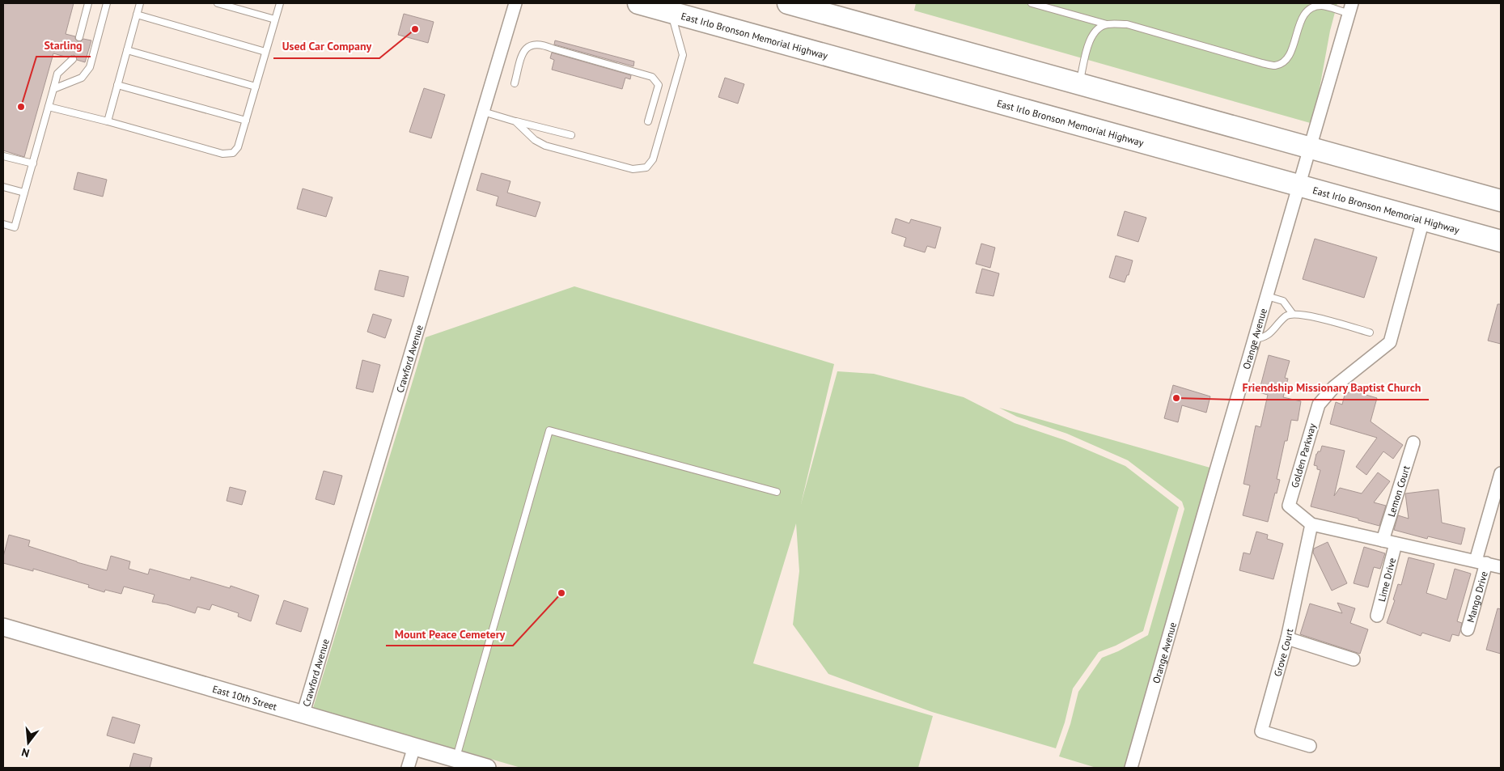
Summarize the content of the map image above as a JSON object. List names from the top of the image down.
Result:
{
  "streets": {
    "highway": ["East Irlo Bronson Memorial Highway"],
    "street": [
      "Orange Avenue",
      "Crawford Avenue",
      "Golden Parkway",
      "Lemon Court",
      "Lime Drive",
      "Mango Drive",
      "Grove Court",
      "East 10th Street"
    ]
  },
  "crossings": [
    ["East Irlo Bronson Memorial Highway", "Orange Avenue"],
    ["East Irlo Bronson Memorial Highway", "Golden Parkway"],
    ["Crawford Avenue", "East 10th Street"],
    ["Golden Parkway", "Lemon Court"],
    ["Golden Parkway", "Lime Drive"],
    ["Golden Parkway", "Mango Drive"],
    ["Golden Parkway", "Grove Court"]
  ],
  "places": [
    "Used Car Company",
    "Starling",
    "Friendship Missionary Baptist Church",
    "Mount Peace Cemetery"
  ],
  "north": "bottom"
}
